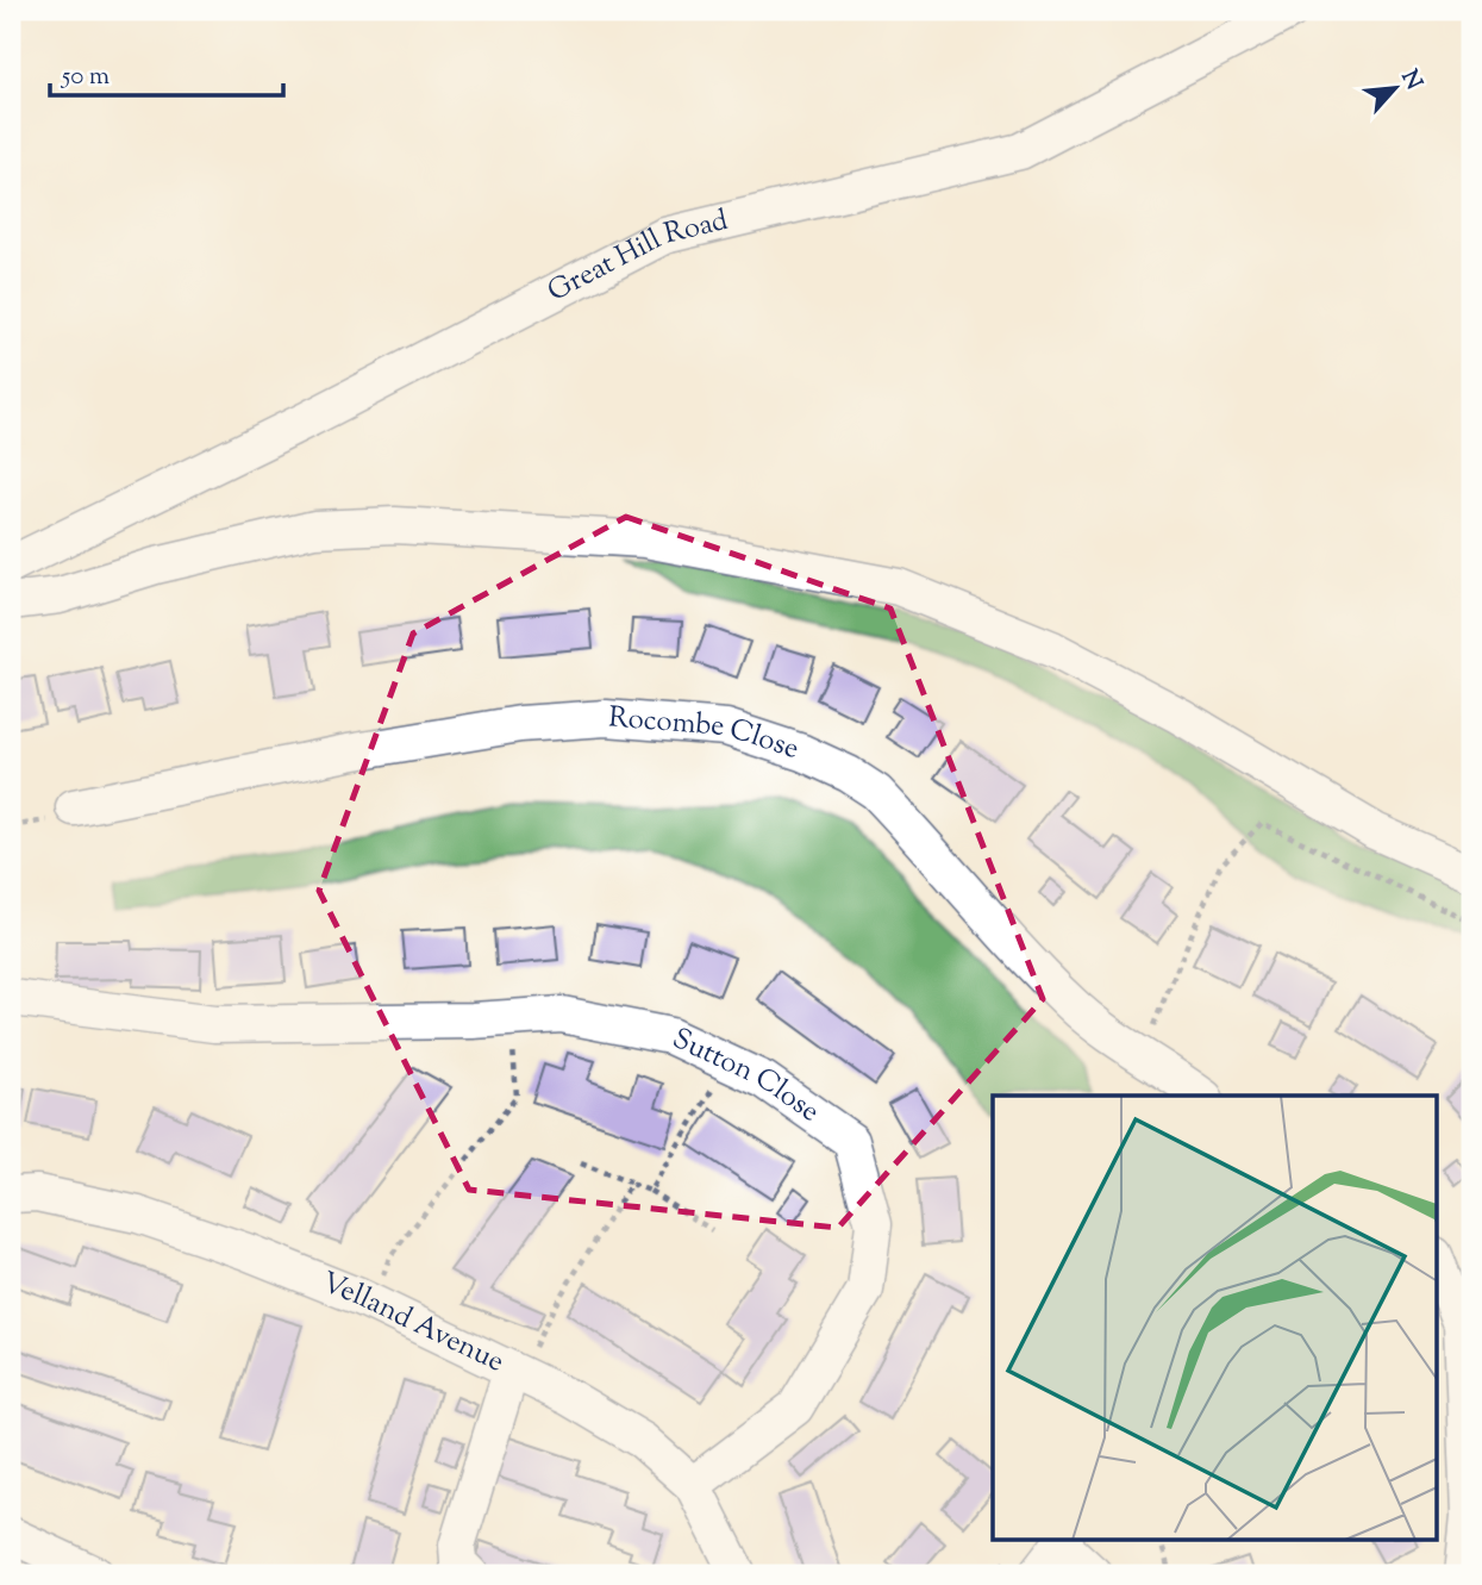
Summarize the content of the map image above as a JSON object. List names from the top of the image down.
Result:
{
  "streets": {
    "street": [
      "Great Hill Road",
      "Rocombe Close",
      "Sutton Close",
      "Velland Avenue"
    ]
  },
  "crossings": [
    ["Sutton Close", "Velland Avenue"]
  ],
  "scale_bar": "50 m",
  "north": "top right"
}
